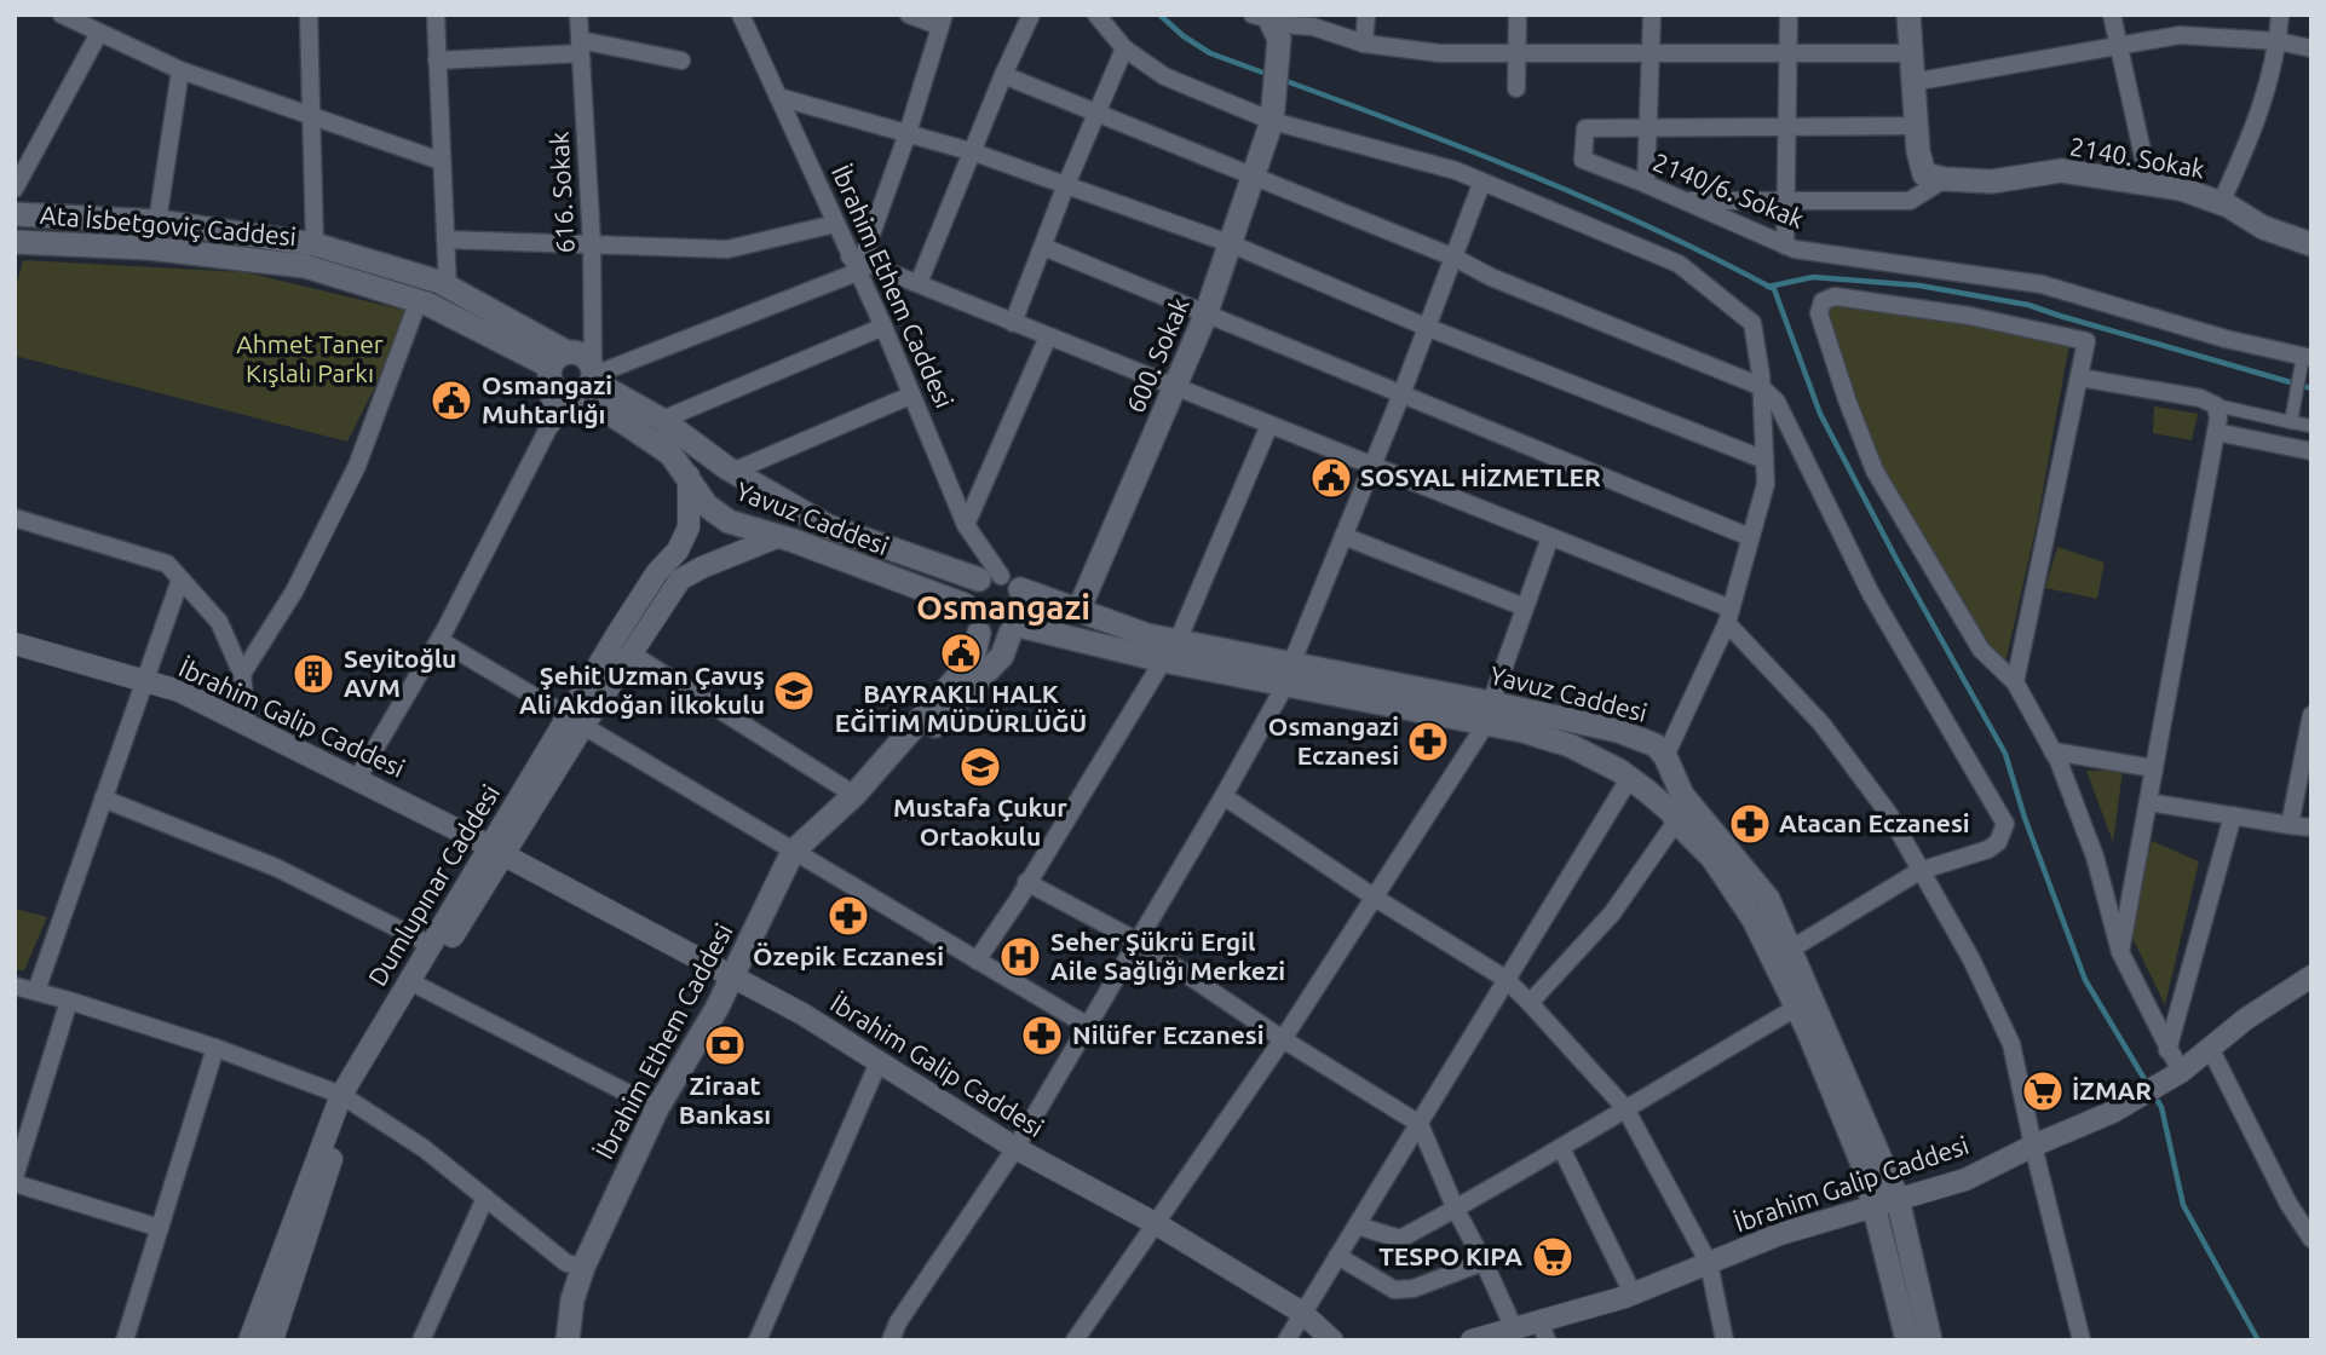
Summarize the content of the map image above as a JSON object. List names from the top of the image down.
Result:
{
  "streets": {
    "main road": [
      "2140. Sokak",
      "Ata İsbetgoviç Caddesi",
      "İbrahim Ethem Caddesi",
      "600. Sokak",
      "Yavuz Caddesi"
    ],
    "street": [
      "2140/6. Sokak",
      "616. Sokak",
      "İbrahim Galip Caddesi",
      "Dumlupınar Caddesi"
    ]
  },
  "crossings": [
    ["616. Sokak", "Yavuz Caddesi"],
    ["İbrahim Ethem Caddesi", "Yavuz Caddesi"],
    ["İbrahim Ethem Caddesi", "İbrahim Galip Caddesi"],
    ["600. Sokak", "Yavuz Caddesi"],
    ["Yavuz Caddesi", "İbrahim Galip Caddesi"],
    ["Yavuz Caddesi", "Dumlupınar Caddesi"],
    ["İbrahim Galip Caddesi", "Dumlupınar Caddesi"]
  ],
  "districts": ["Osmangazi"],
  "parks": ["Ahmet Taner Kışlalı Parkı"],
  "places": {
    "public building": ["Osmangazi Muhtarlığı", "SOSYAL HİZMETLER", "BAYRAKLI HALK EĞİTİM MÜDÜRLÜĞÜ"],
    "building": ["Seyitoğlu AVM"],
    "school or university": ["Şehit Uzman Çavuş Ali Akdoğan İlkokulu", "Mustafa Çukur Ortaokulu"],
    "pharmacy": [
      "Osmangazi Eczanesi",
      "Atacan Eczanesi",
      "Özepik Eczanesi",
      "Nilüfer Eczanesi"
    ],
    "hospital": ["Seher Şükrü Ergil Aile Sağlığı Merkezi"],
    "bank": ["Ziraat Bankası"],
    "supermarket": ["İZMAR", "TESPO KIPA"]
  }
}
